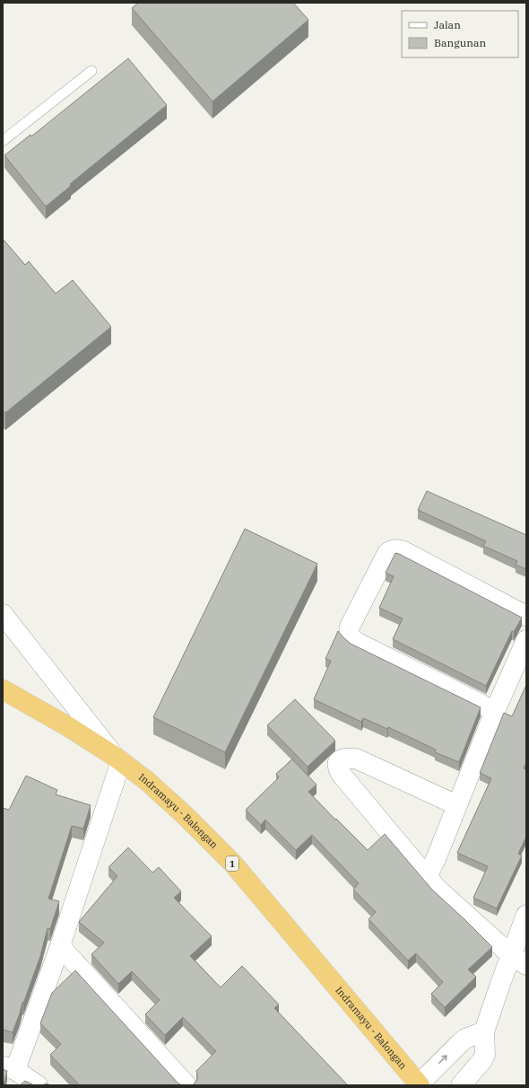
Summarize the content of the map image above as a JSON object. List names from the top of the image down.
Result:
{
  "streets": {
    "highway": ["Indramayu - Balongan", "1"]
  },
  "legend": ["Jalan", "Bangunan"]
}
